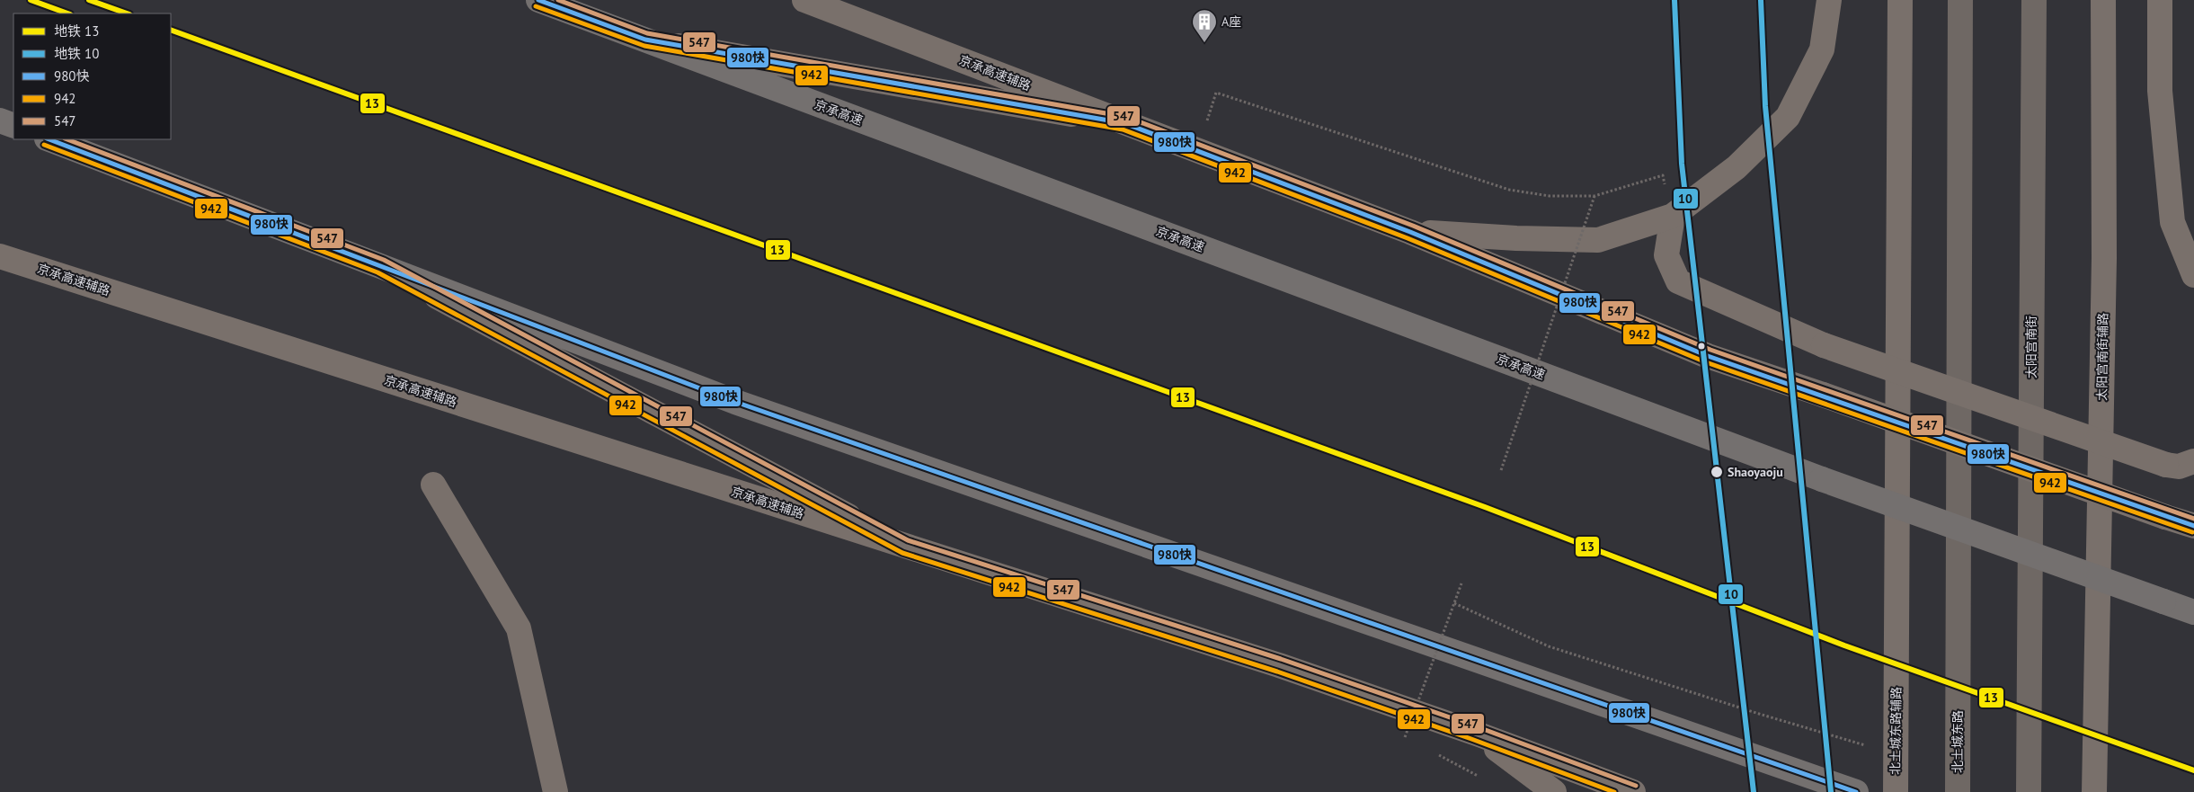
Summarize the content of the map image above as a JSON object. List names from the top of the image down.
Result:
{
  "streets": {
    "highway": ["京承高速"],
    "main road": ["太阳宫南街", "北土城东路"],
    "street": ["京承高速辅路", "太阳宫南街辅路", "北土城东路辅路"]
  },
  "places": {
    "building": ["A座"],
    "other": ["Shaoyaoju"]
  },
  "lines": [
    "metro line 13",
    "metro line 10",
    "transit line 980快",
    "transit line 547",
    "transit line 942"
  ],
  "legend": [
    "地铁 13",
    "地铁 10",
    "980快",
    "942",
    "547"
  ]
}
